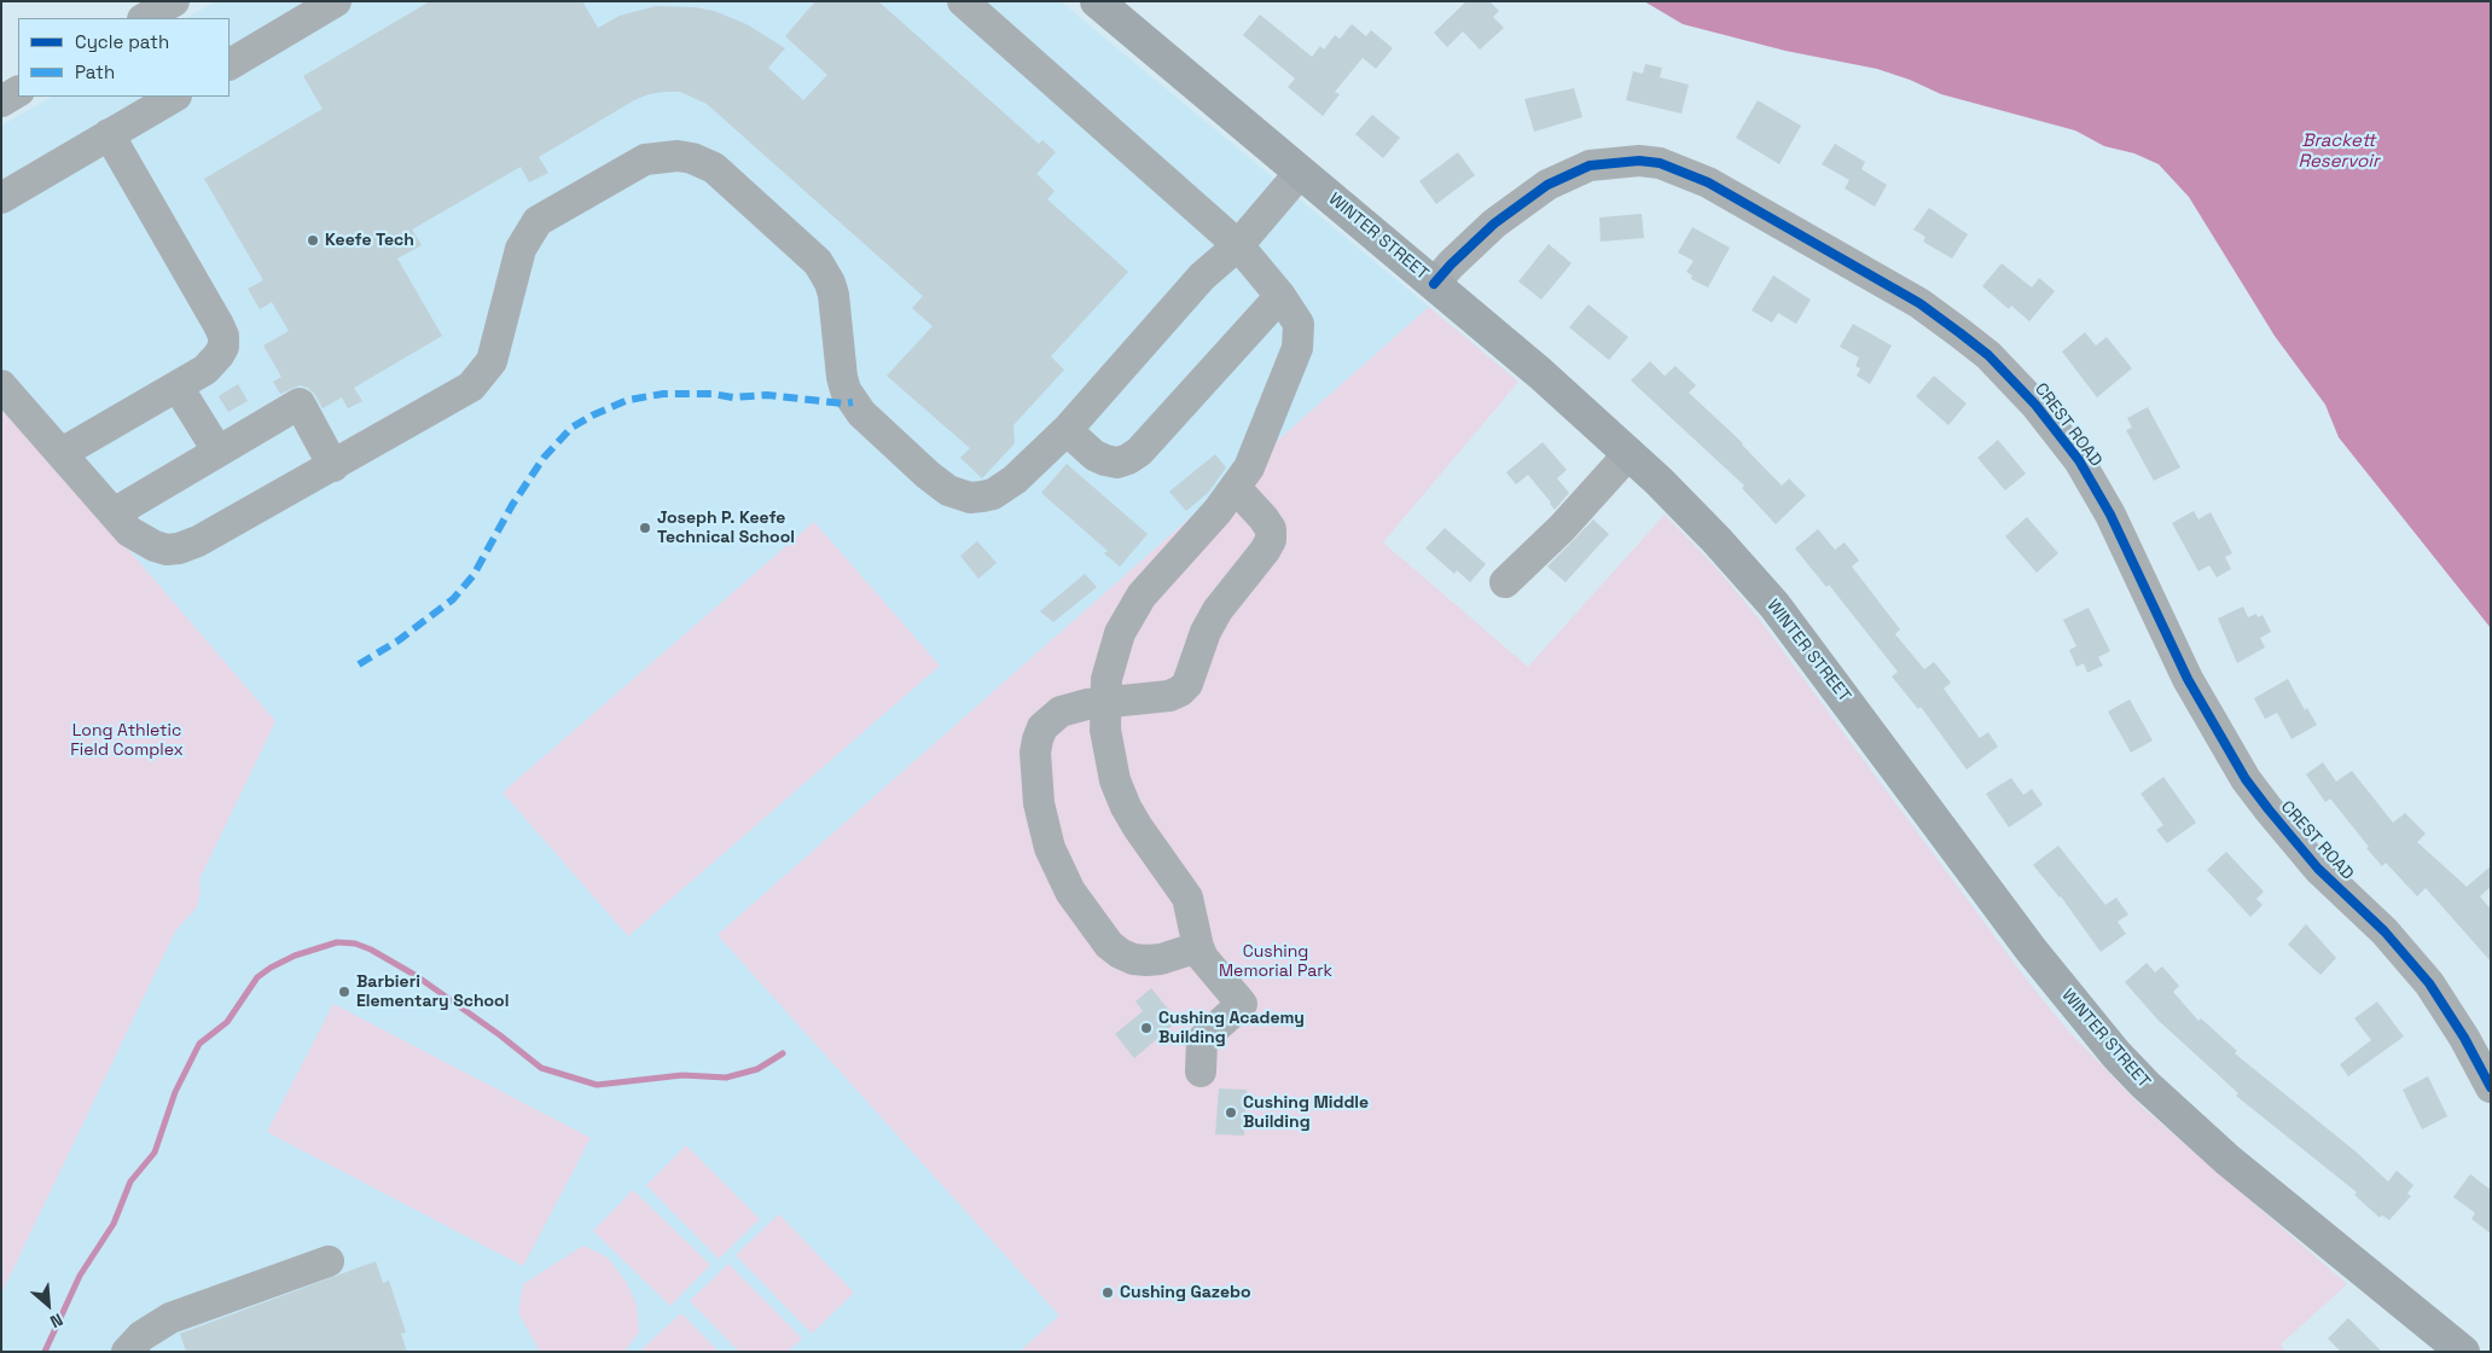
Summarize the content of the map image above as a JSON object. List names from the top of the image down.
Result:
{
  "streets": {
    "main road": ["WINTER STREET"],
    "street": ["CREST ROAD"]
  },
  "crossings": [
    ["WINTER STREET", "CREST ROAD"]
  ],
  "water": ["Brackett Reservoir"],
  "parks": ["Long Athletic Field Complex", "Cushing Memorial Park"],
  "places": [
    "Keefe Tech",
    "Joseph P. Keefe Technical School",
    "Barbieri Elementary School",
    "Cushing Academy Building",
    "Cushing Middle Building",
    "Cushing Gazebo"
  ],
  "legend": ["Cycle path", "Path"],
  "north": "bottom right"
}
